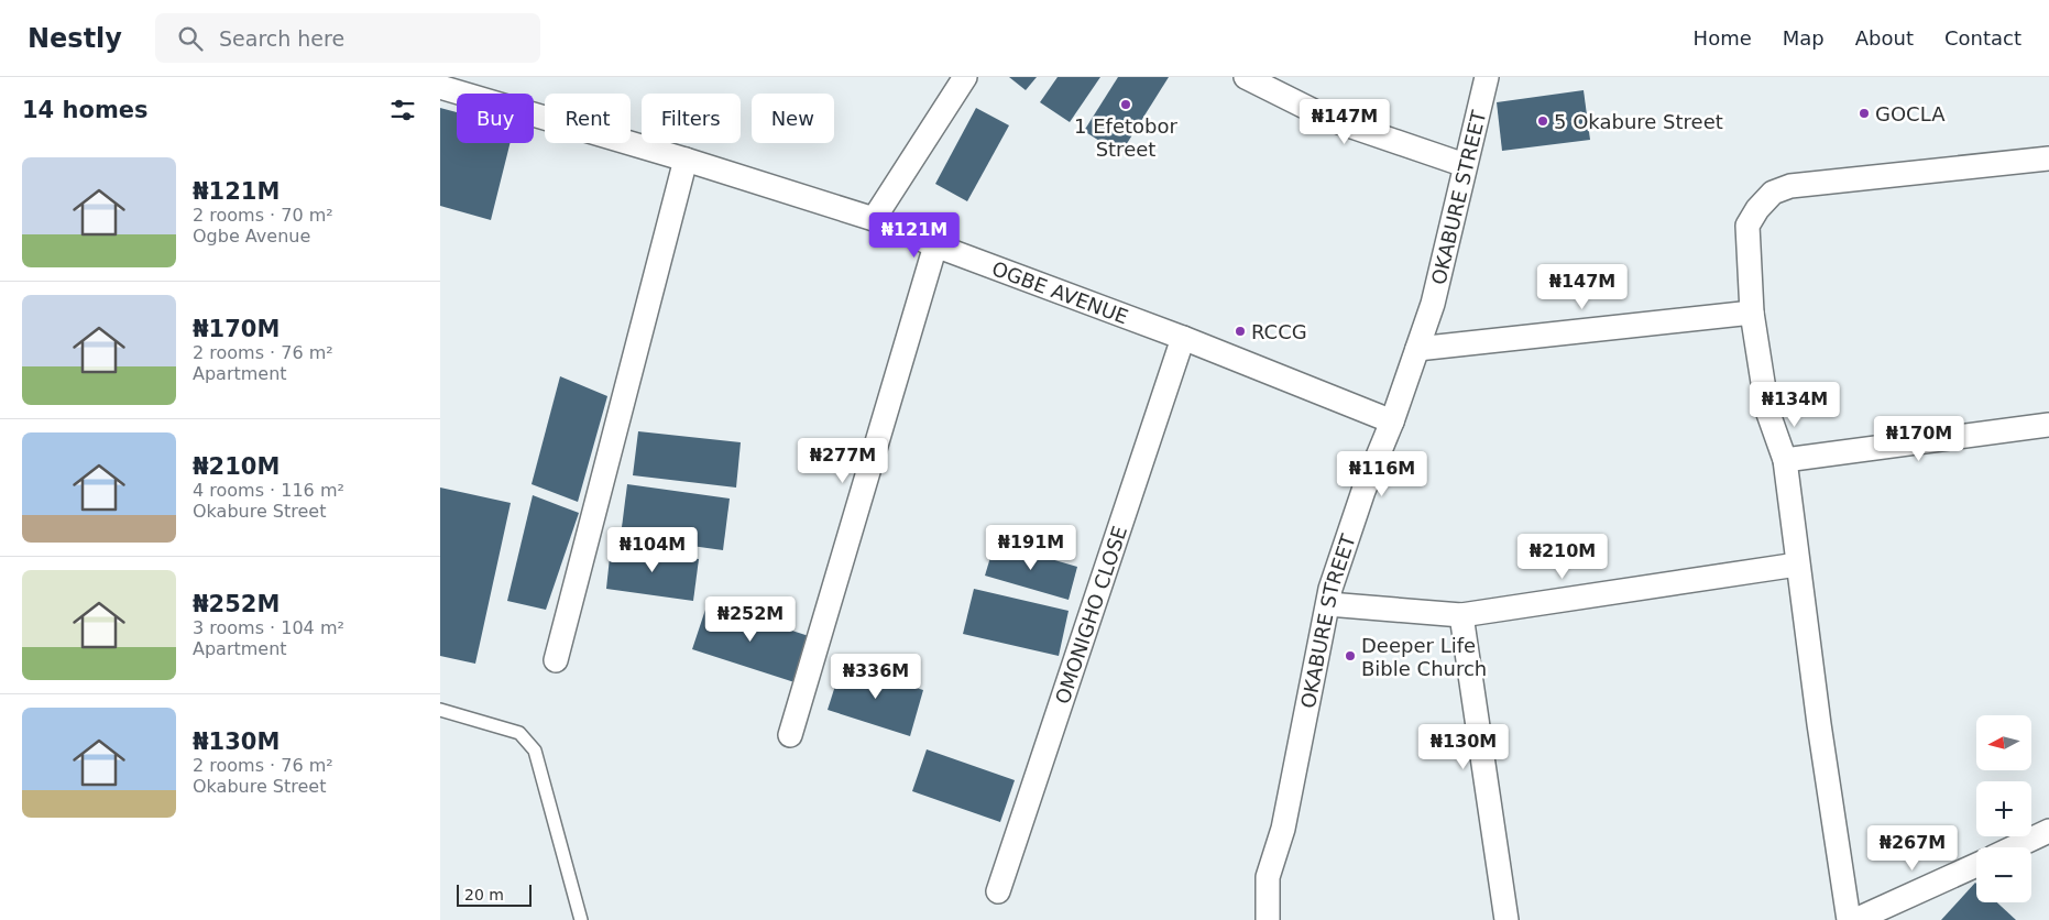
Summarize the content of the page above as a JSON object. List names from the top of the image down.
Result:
{
  "streets": {
    "street": ["OKABURE STREET", "OGBE AVENUE", "OMONIGHO CLOSE"]
  },
  "crossings": [
    ["OKABURE STREET", "OGBE AVENUE"],
    ["OGBE AVENUE", "OMONIGHO CLOSE"]
  ],
  "places": [
    "1 Efetobor Street",
    "GOCLA",
    "5 Okabure Street",
    "RCCG",
    "Deeper Life Bible Church"
  ],
  "scale_bar": "20 m",
  "north": "left",
  "page": {
    "header": "Nestly",
    "search": "Search here",
    "nav": [
      "Home",
      "Map",
      "About",
      "Contact"
    ],
    "heading": "14 homes",
    "chip": [
      "Buy",
      "Rent",
      "Filters",
      "New"
    ],
    "price": [
      "₦147M",
      "₦121M",
      "₦147M",
      "₦134M",
      "₦170M",
      "₦277M",
      "₦116M",
      "₦191M",
      "₦104M",
      "₦210M",
      "₦252M",
      "₦336M",
      "₦130M",
      "₦267M"
    ],
    "list": [
      {
        "name": "₦121M",
        "note": "2 rooms · 70 m² · Ogbe Avenue"
      },
      {
        "name": "₦170M",
        "note": "2 rooms · 76 m² · Apartment"
      },
      {
        "name": "₦210M",
        "note": "4 rooms · 116 m² · Okabure Street"
      },
      {
        "name": "₦252M",
        "note": "3 rooms · 104 m² · Apartment"
      },
      {
        "name": "₦130M",
        "note": "2 rooms · 76 m² · Okabure Street"
      }
    ],
    "map_buttons": ["+", "−"],
    "scale": "20 m"
  }
}
